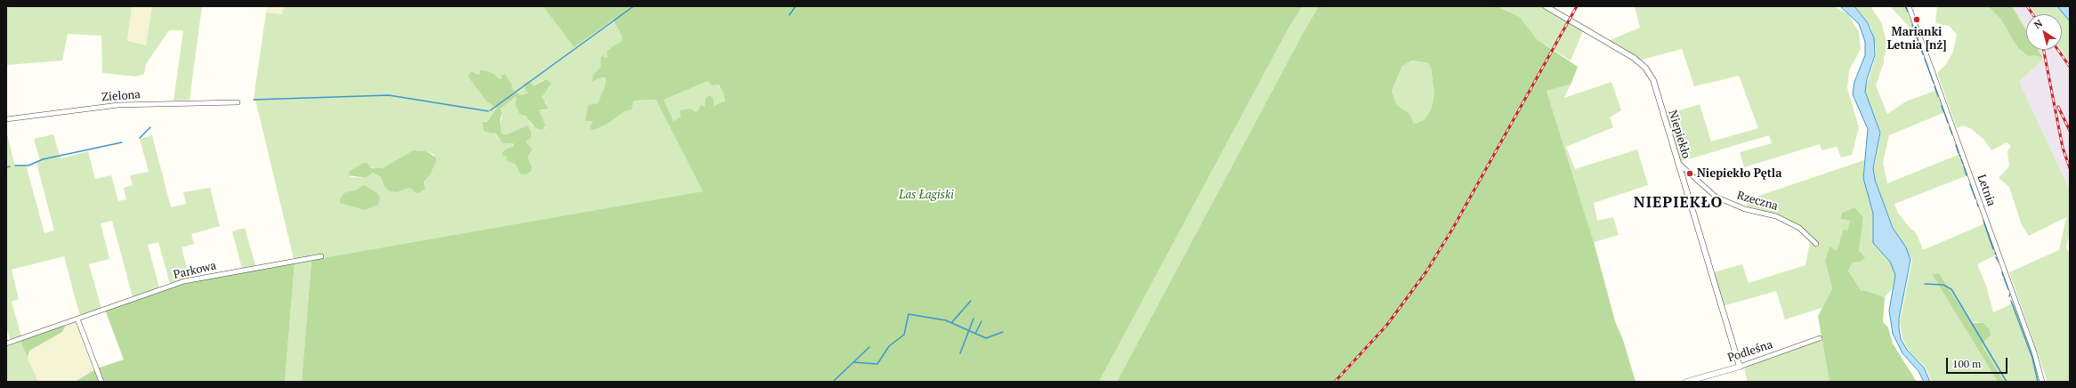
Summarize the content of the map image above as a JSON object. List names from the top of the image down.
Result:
{
  "streets": {
    "street": [
      "Zielona",
      "Niepiekło",
      "Letnia",
      "Rzeczna",
      "Parkowa",
      "Podleśna"
    ]
  },
  "crossings": [
    ["Niepiekło", "Rzeczna"],
    ["Niepiekło", "Podleśna"]
  ],
  "districts": ["NIEPIEKŁO"],
  "parks": ["Las Łagiski"],
  "places": ["Marianki Letnia [nż]", "Niepiekło Pętla"],
  "scale_bar": "100 m",
  "north": "top left"
}
